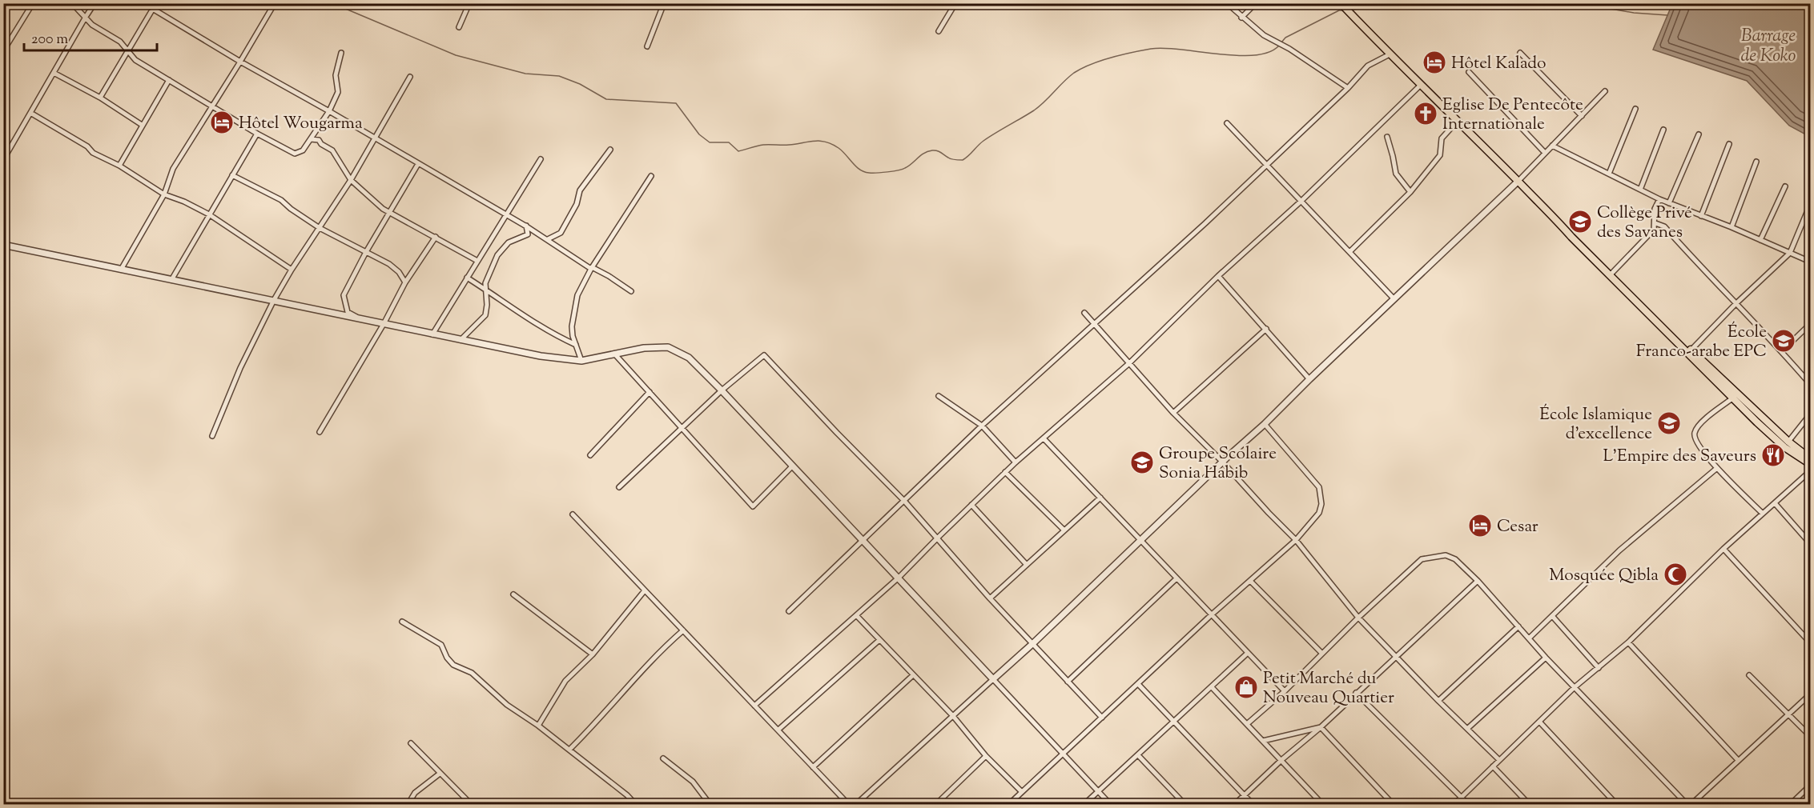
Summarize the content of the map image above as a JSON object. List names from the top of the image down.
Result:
{
  "water": ["Barrage de Koko"],
  "places": {
    "hotel": ["Hôtel Kalado", "Hôtel Wougarma", "Cesar"],
    "church": ["Eglise De Pentecôte Internationale"],
    "school or university": [
      "Collège Privé des Savanes",
      "École Franco-arabe EPC",
      "École Islamique d'excellence",
      "Groupe Scolaire Sonia Habib"
    ],
    "restaurant": ["L'Empire des Saveurs"],
    "mosque": ["Mosquée Qibla"],
    "shop": ["Petit Marché du Nouveau Quartier"]
  },
  "scale_bar": "200 m"
}
